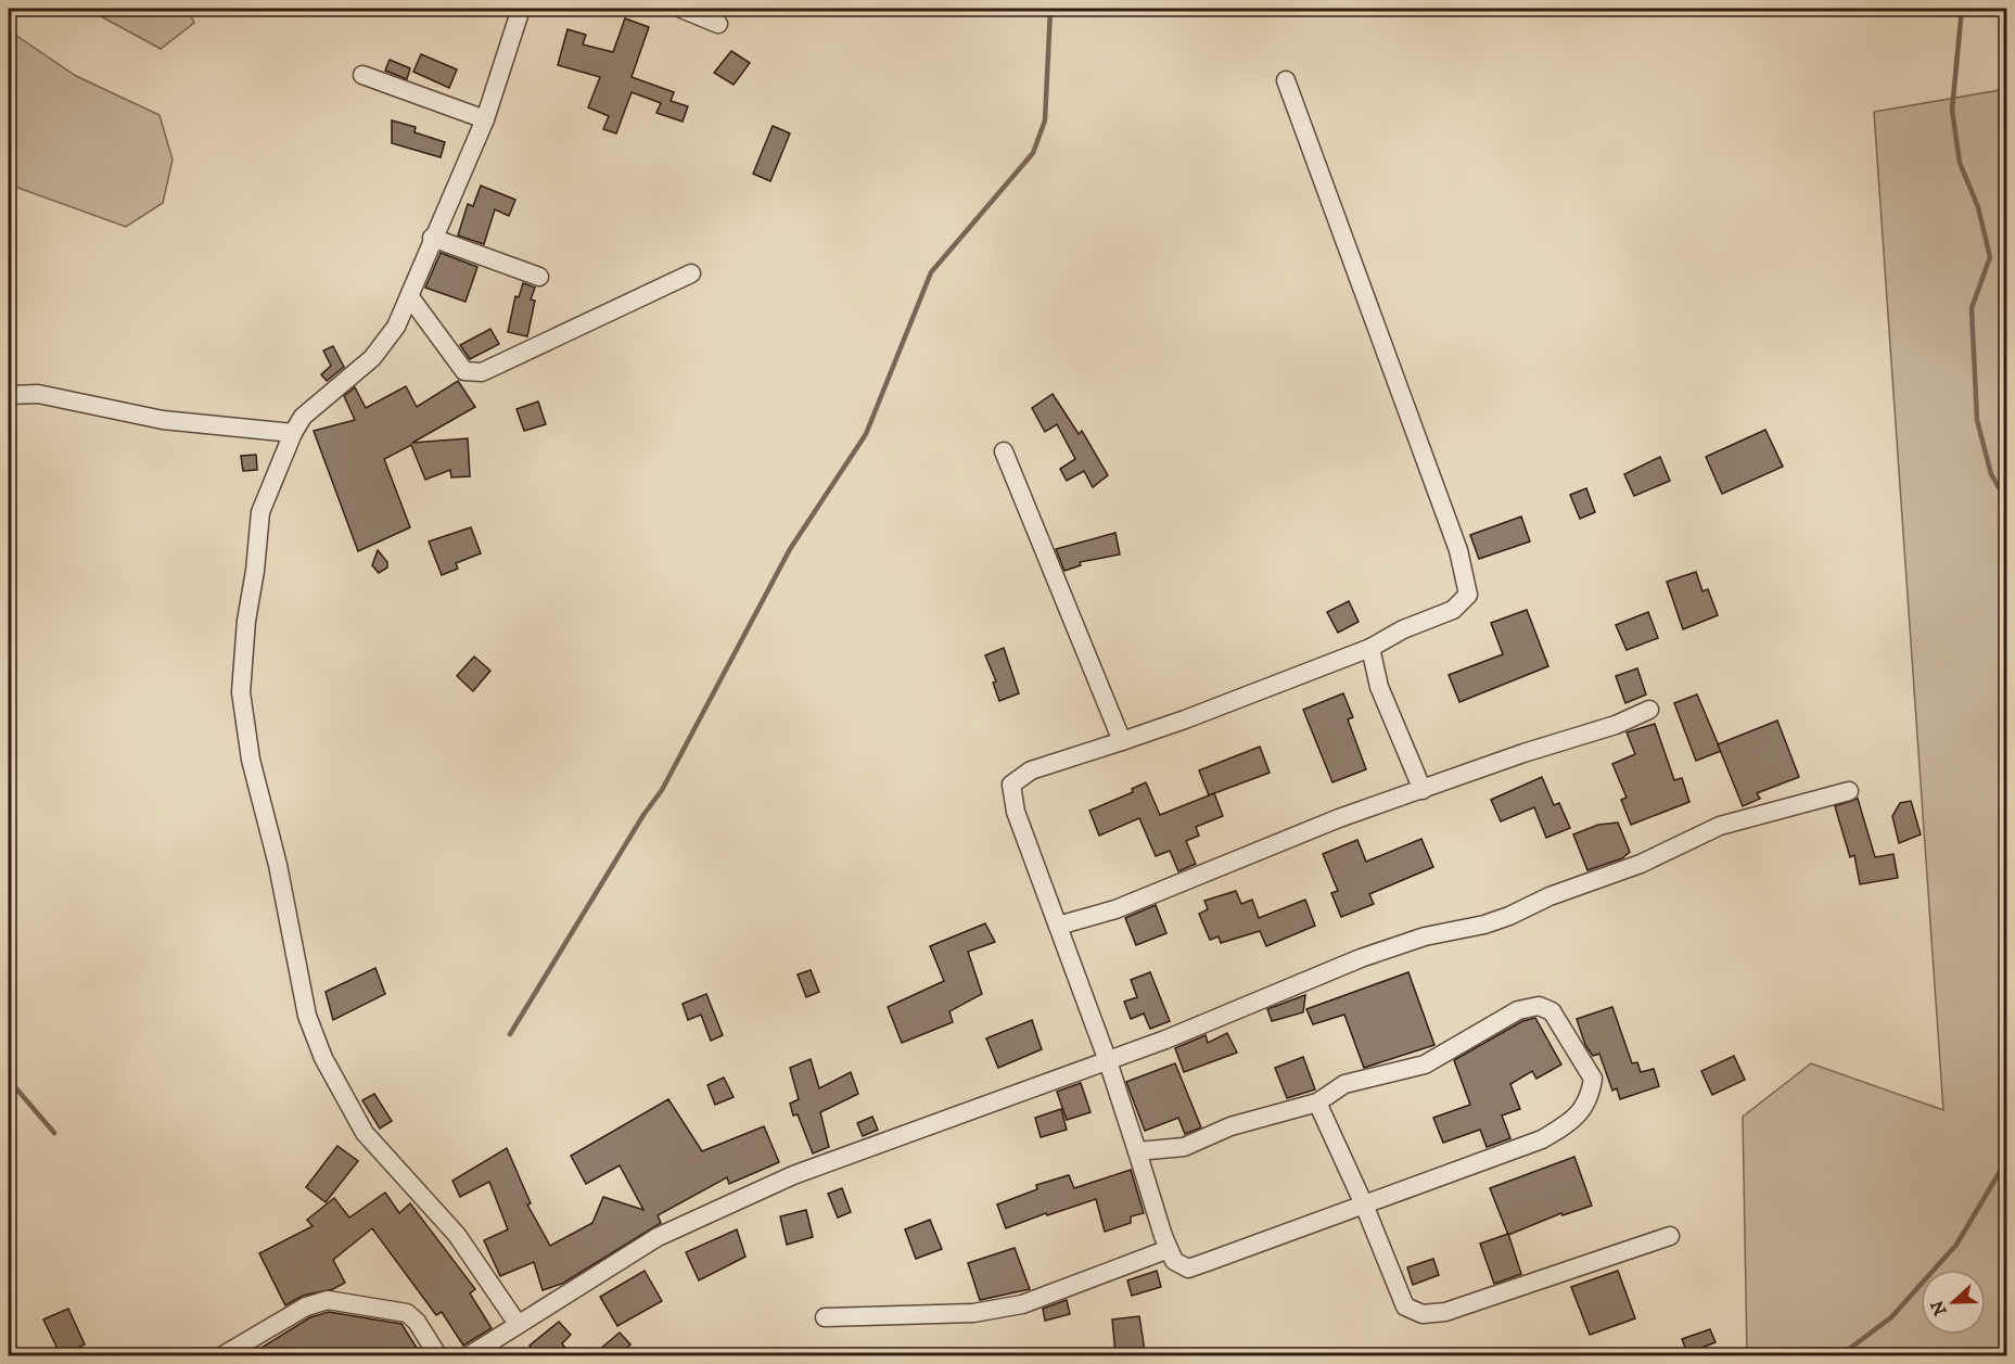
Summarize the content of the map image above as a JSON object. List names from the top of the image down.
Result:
{
  "north": "left"
}
